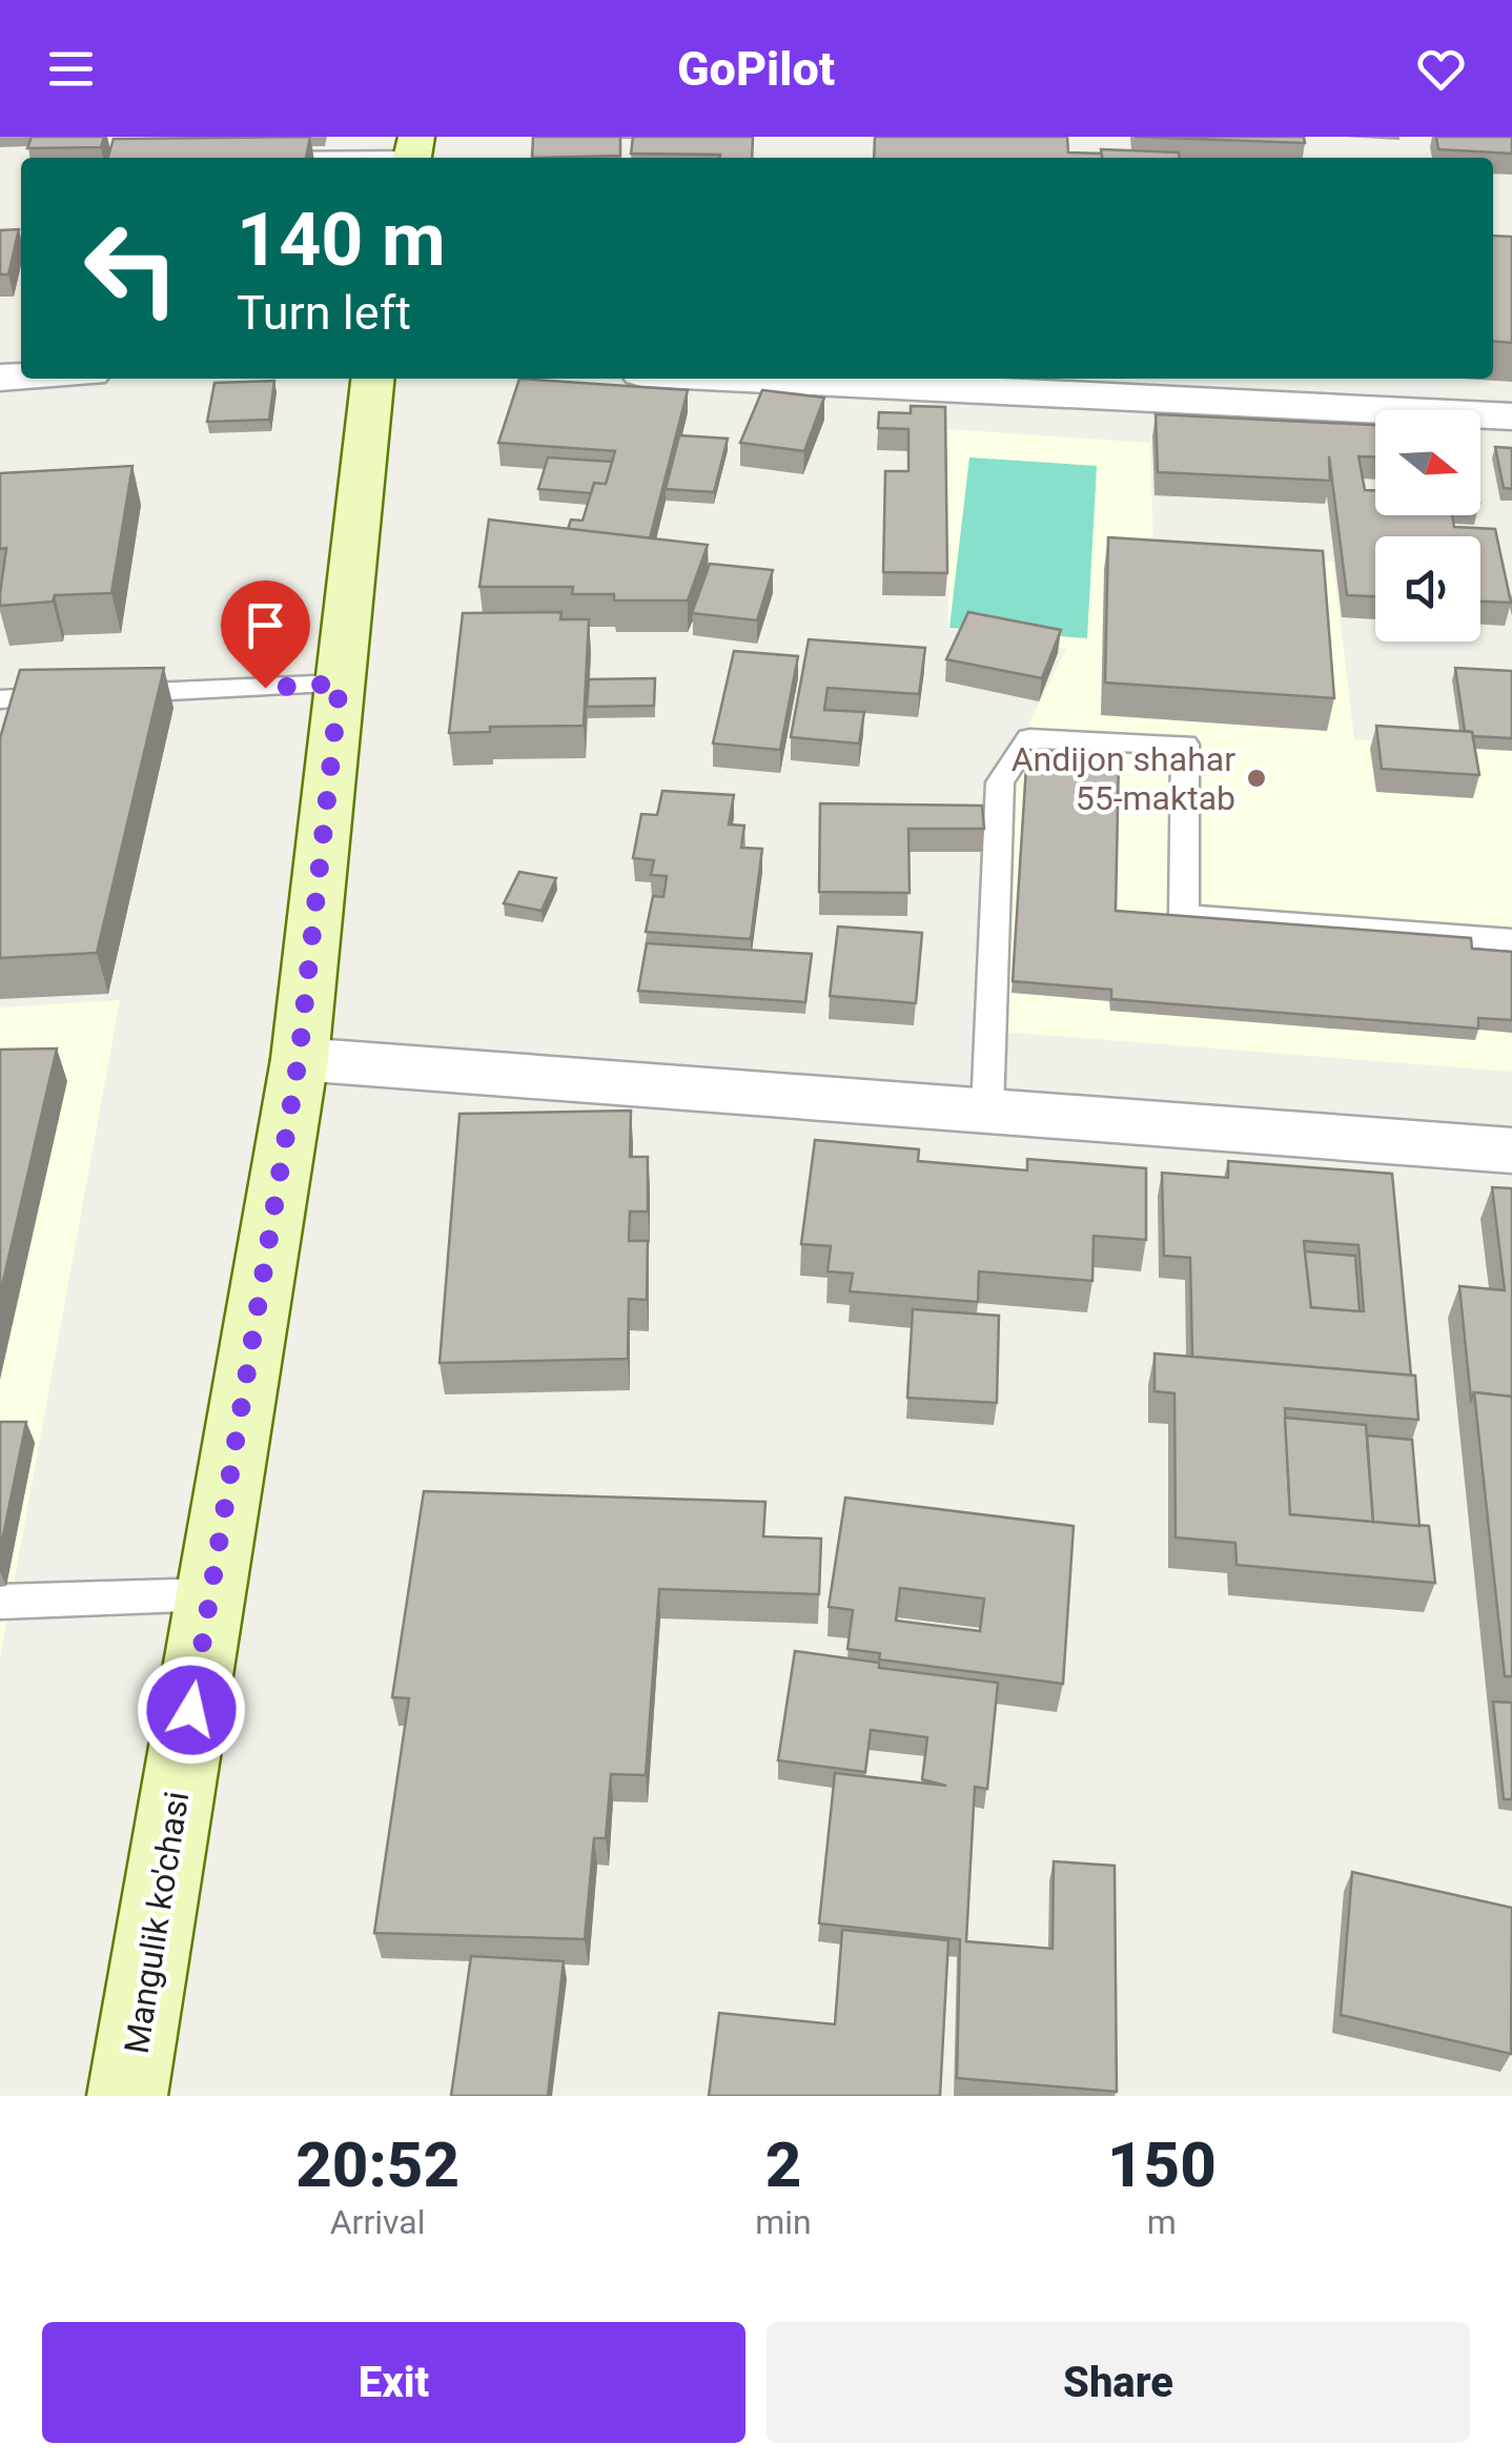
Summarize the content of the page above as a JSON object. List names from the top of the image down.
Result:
{
  "streets": {
    "street": ["Mangulik ko'chasi"]
  },
  "places": ["Andijon shahar 55-maktab"],
  "north": "right",
  "page": {
    "header": "GoPilot",
    "turn": ["140 m", "Turn left"],
    "eta": [
      "20:52",
      "Arrival",
      "2",
      "min",
      "150",
      "m"
    ],
    "buttons": ["Exit", "Share"]
  }
}
